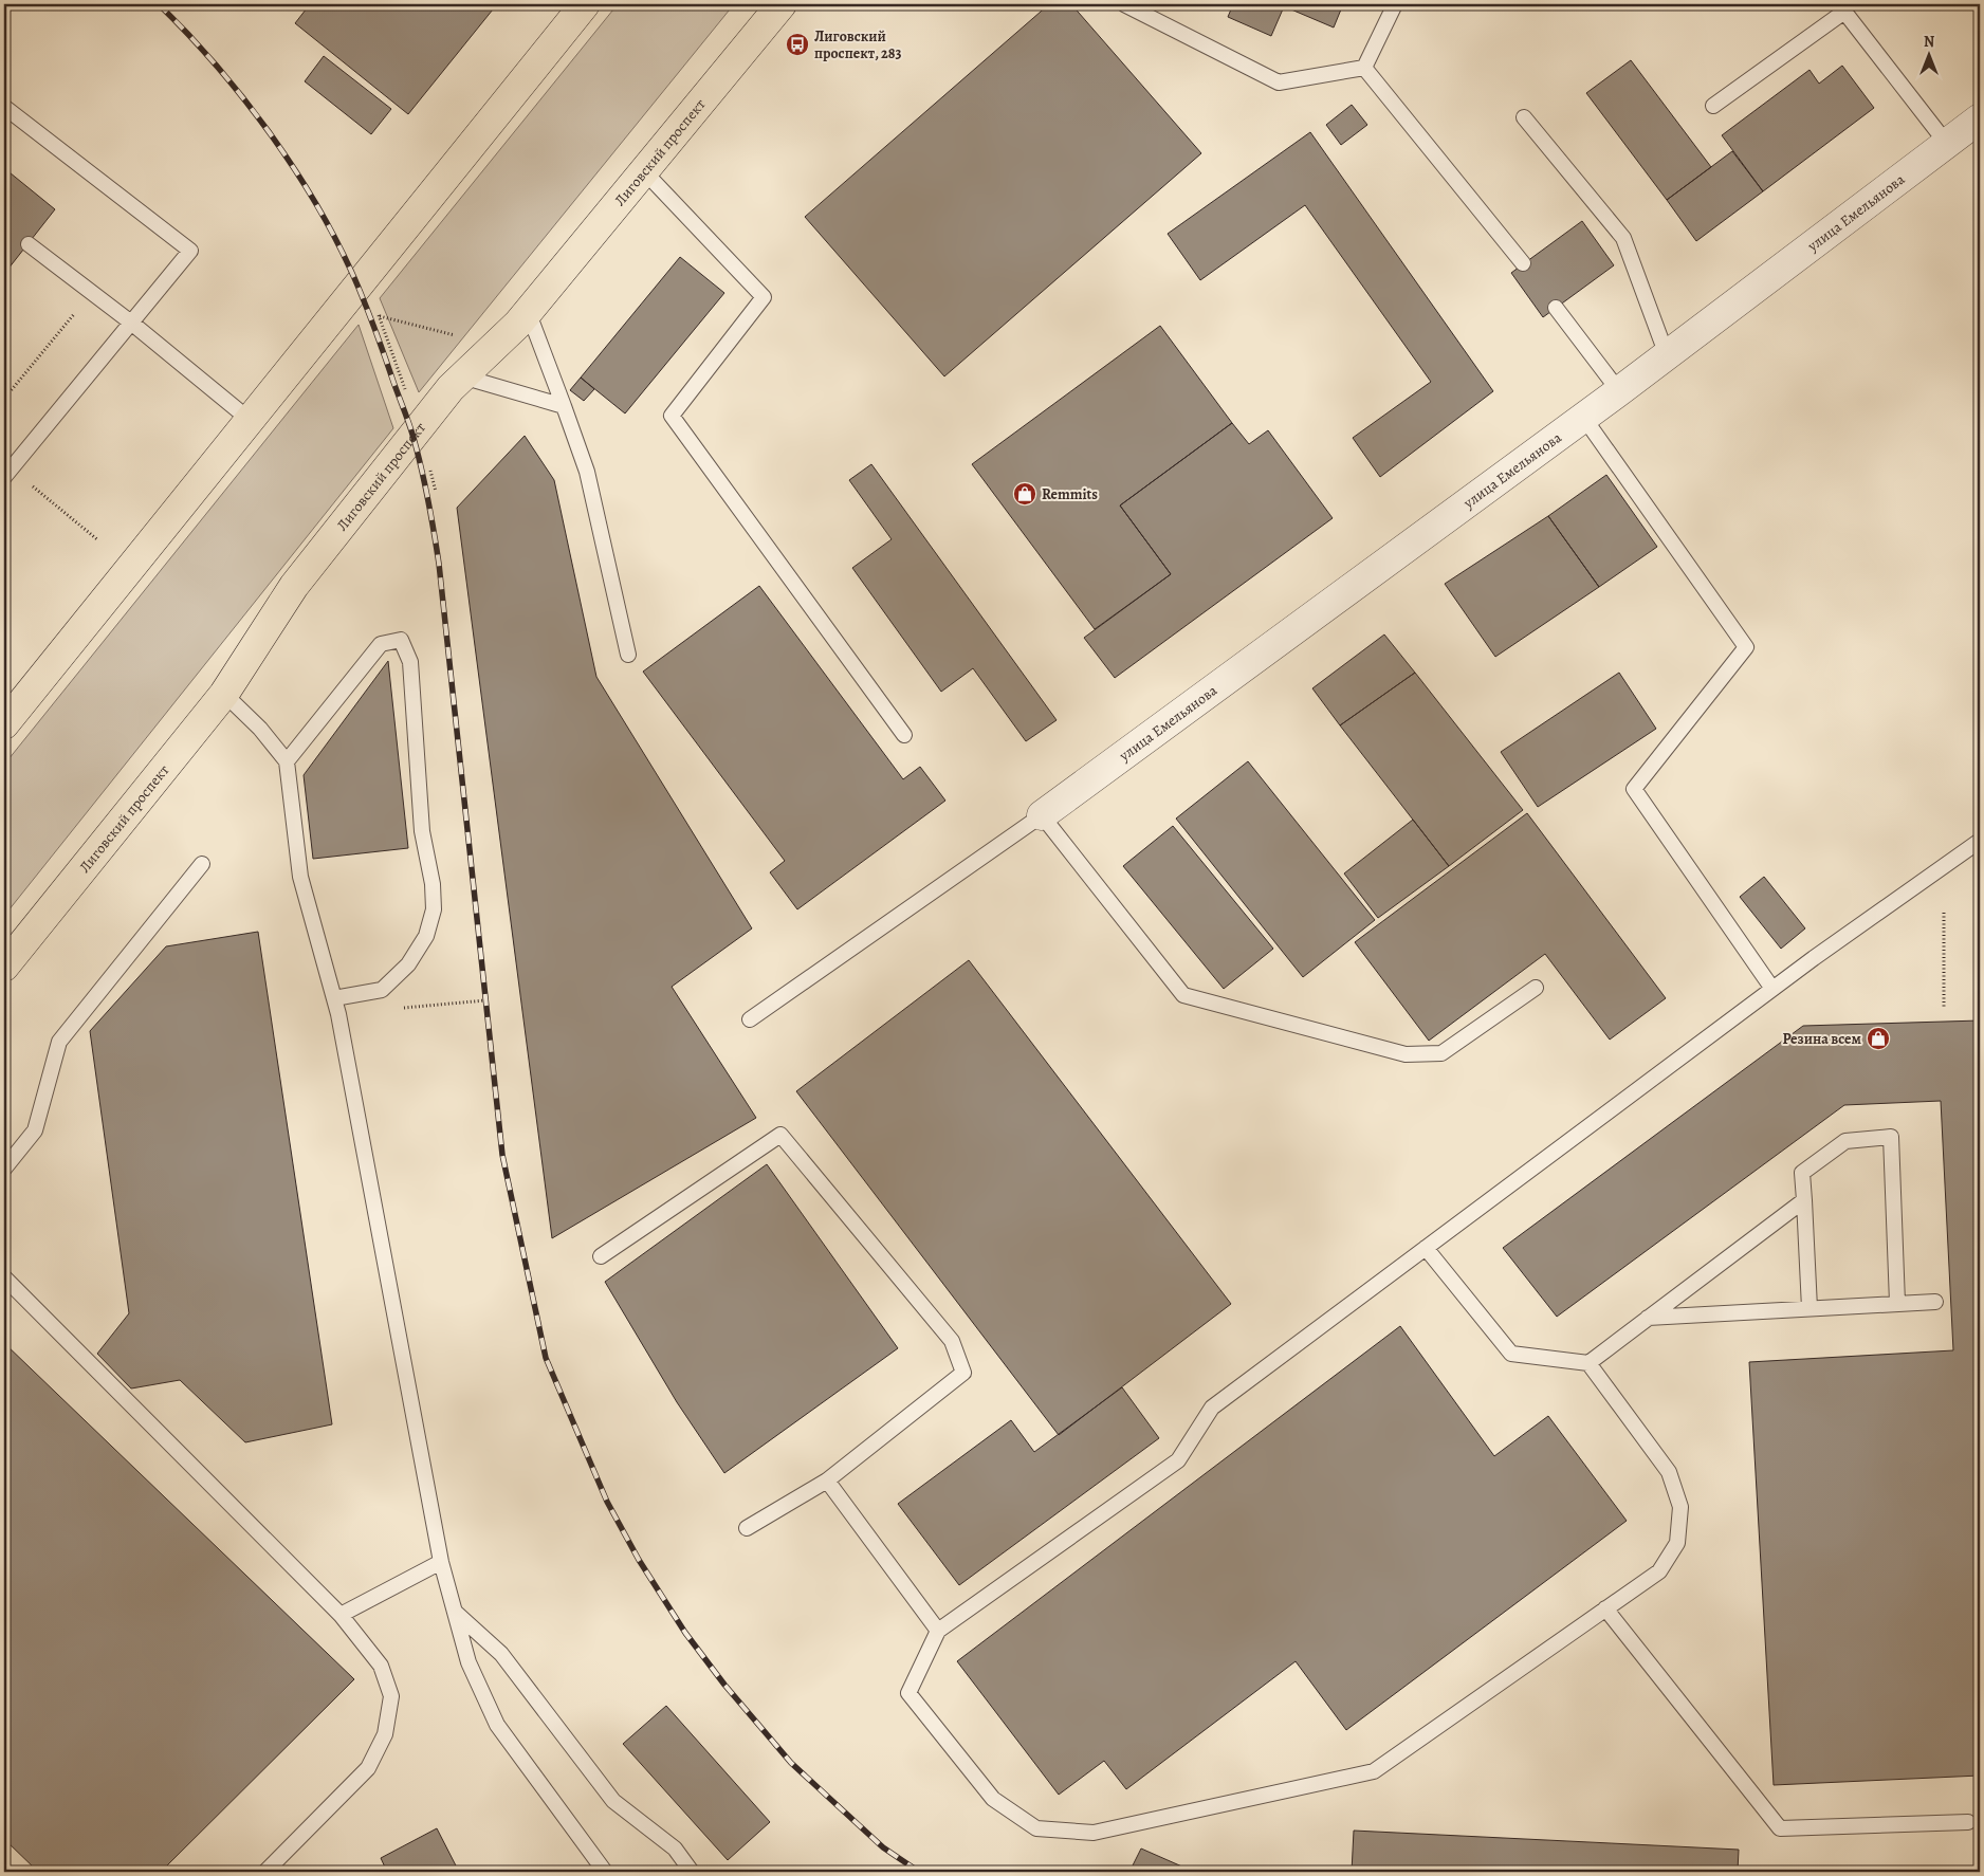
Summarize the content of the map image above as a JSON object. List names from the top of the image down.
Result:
{
  "streets": {
    "main road": ["Лиговский проспект"],
    "street": ["улица Емельянова"]
  },
  "places": {
    "bus stop": ["Лиговский проспект, 283"],
    "shop": ["Remmits", "Резина всем"]
  },
  "north": "top"
}
